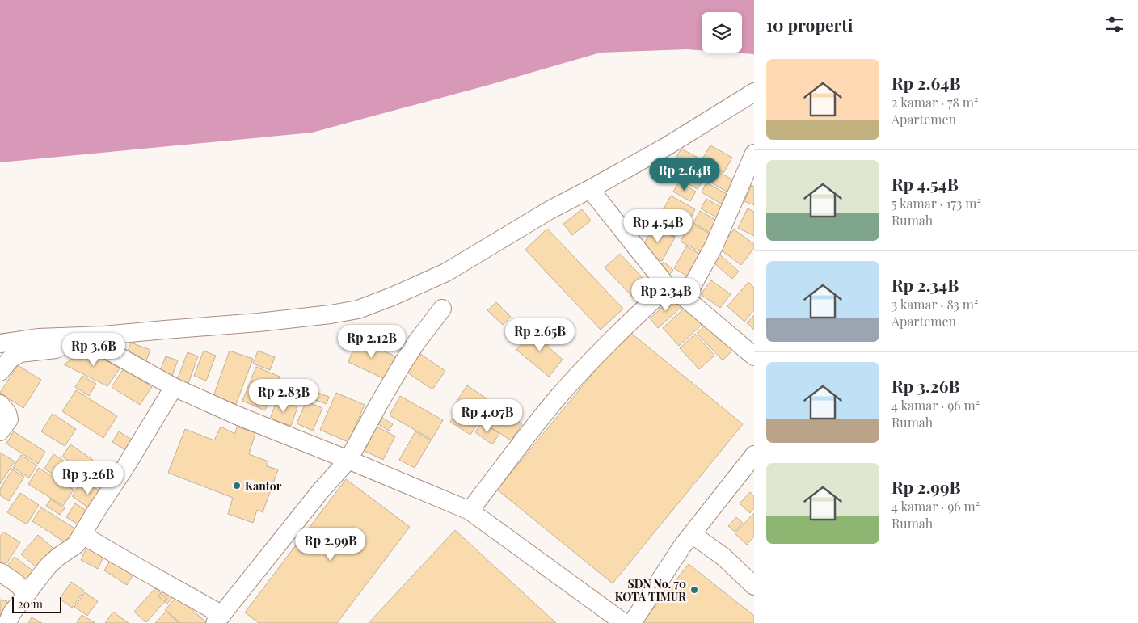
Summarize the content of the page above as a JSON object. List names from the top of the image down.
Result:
{
  "places": ["Kantor", "SDN No. 70 KOTA TIMUR"],
  "scale_bar": "20 m",
  "page": {
    "heading": "10 properti",
    "list": [
      {
        "name": "Rp 2.64B",
        "note": "2 kamar · 78 m² · Apartemen"
      },
      {
        "name": "Rp 4.54B",
        "note": "5 kamar · 173 m² · Rumah"
      },
      {
        "name": "Rp 2.34B",
        "note": "3 kamar · 83 m² · Apartemen"
      },
      {
        "name": "Rp 3.26B",
        "note": "4 kamar · 96 m² · Rumah"
      },
      {
        "name": "Rp 2.99B",
        "note": "4 kamar · 96 m² · Rumah"
      }
    ],
    "price": [
      "Rp 2.64B",
      "Rp 4.54B",
      "Rp 2.34B",
      "Rp 2.65B",
      "Rp 2.12B",
      "Rp 3.6B",
      "Rp 2.83B",
      "Rp 4.07B",
      "Rp 3.26B",
      "Rp 2.99B"
    ],
    "scale": "20 m"
  }
}
